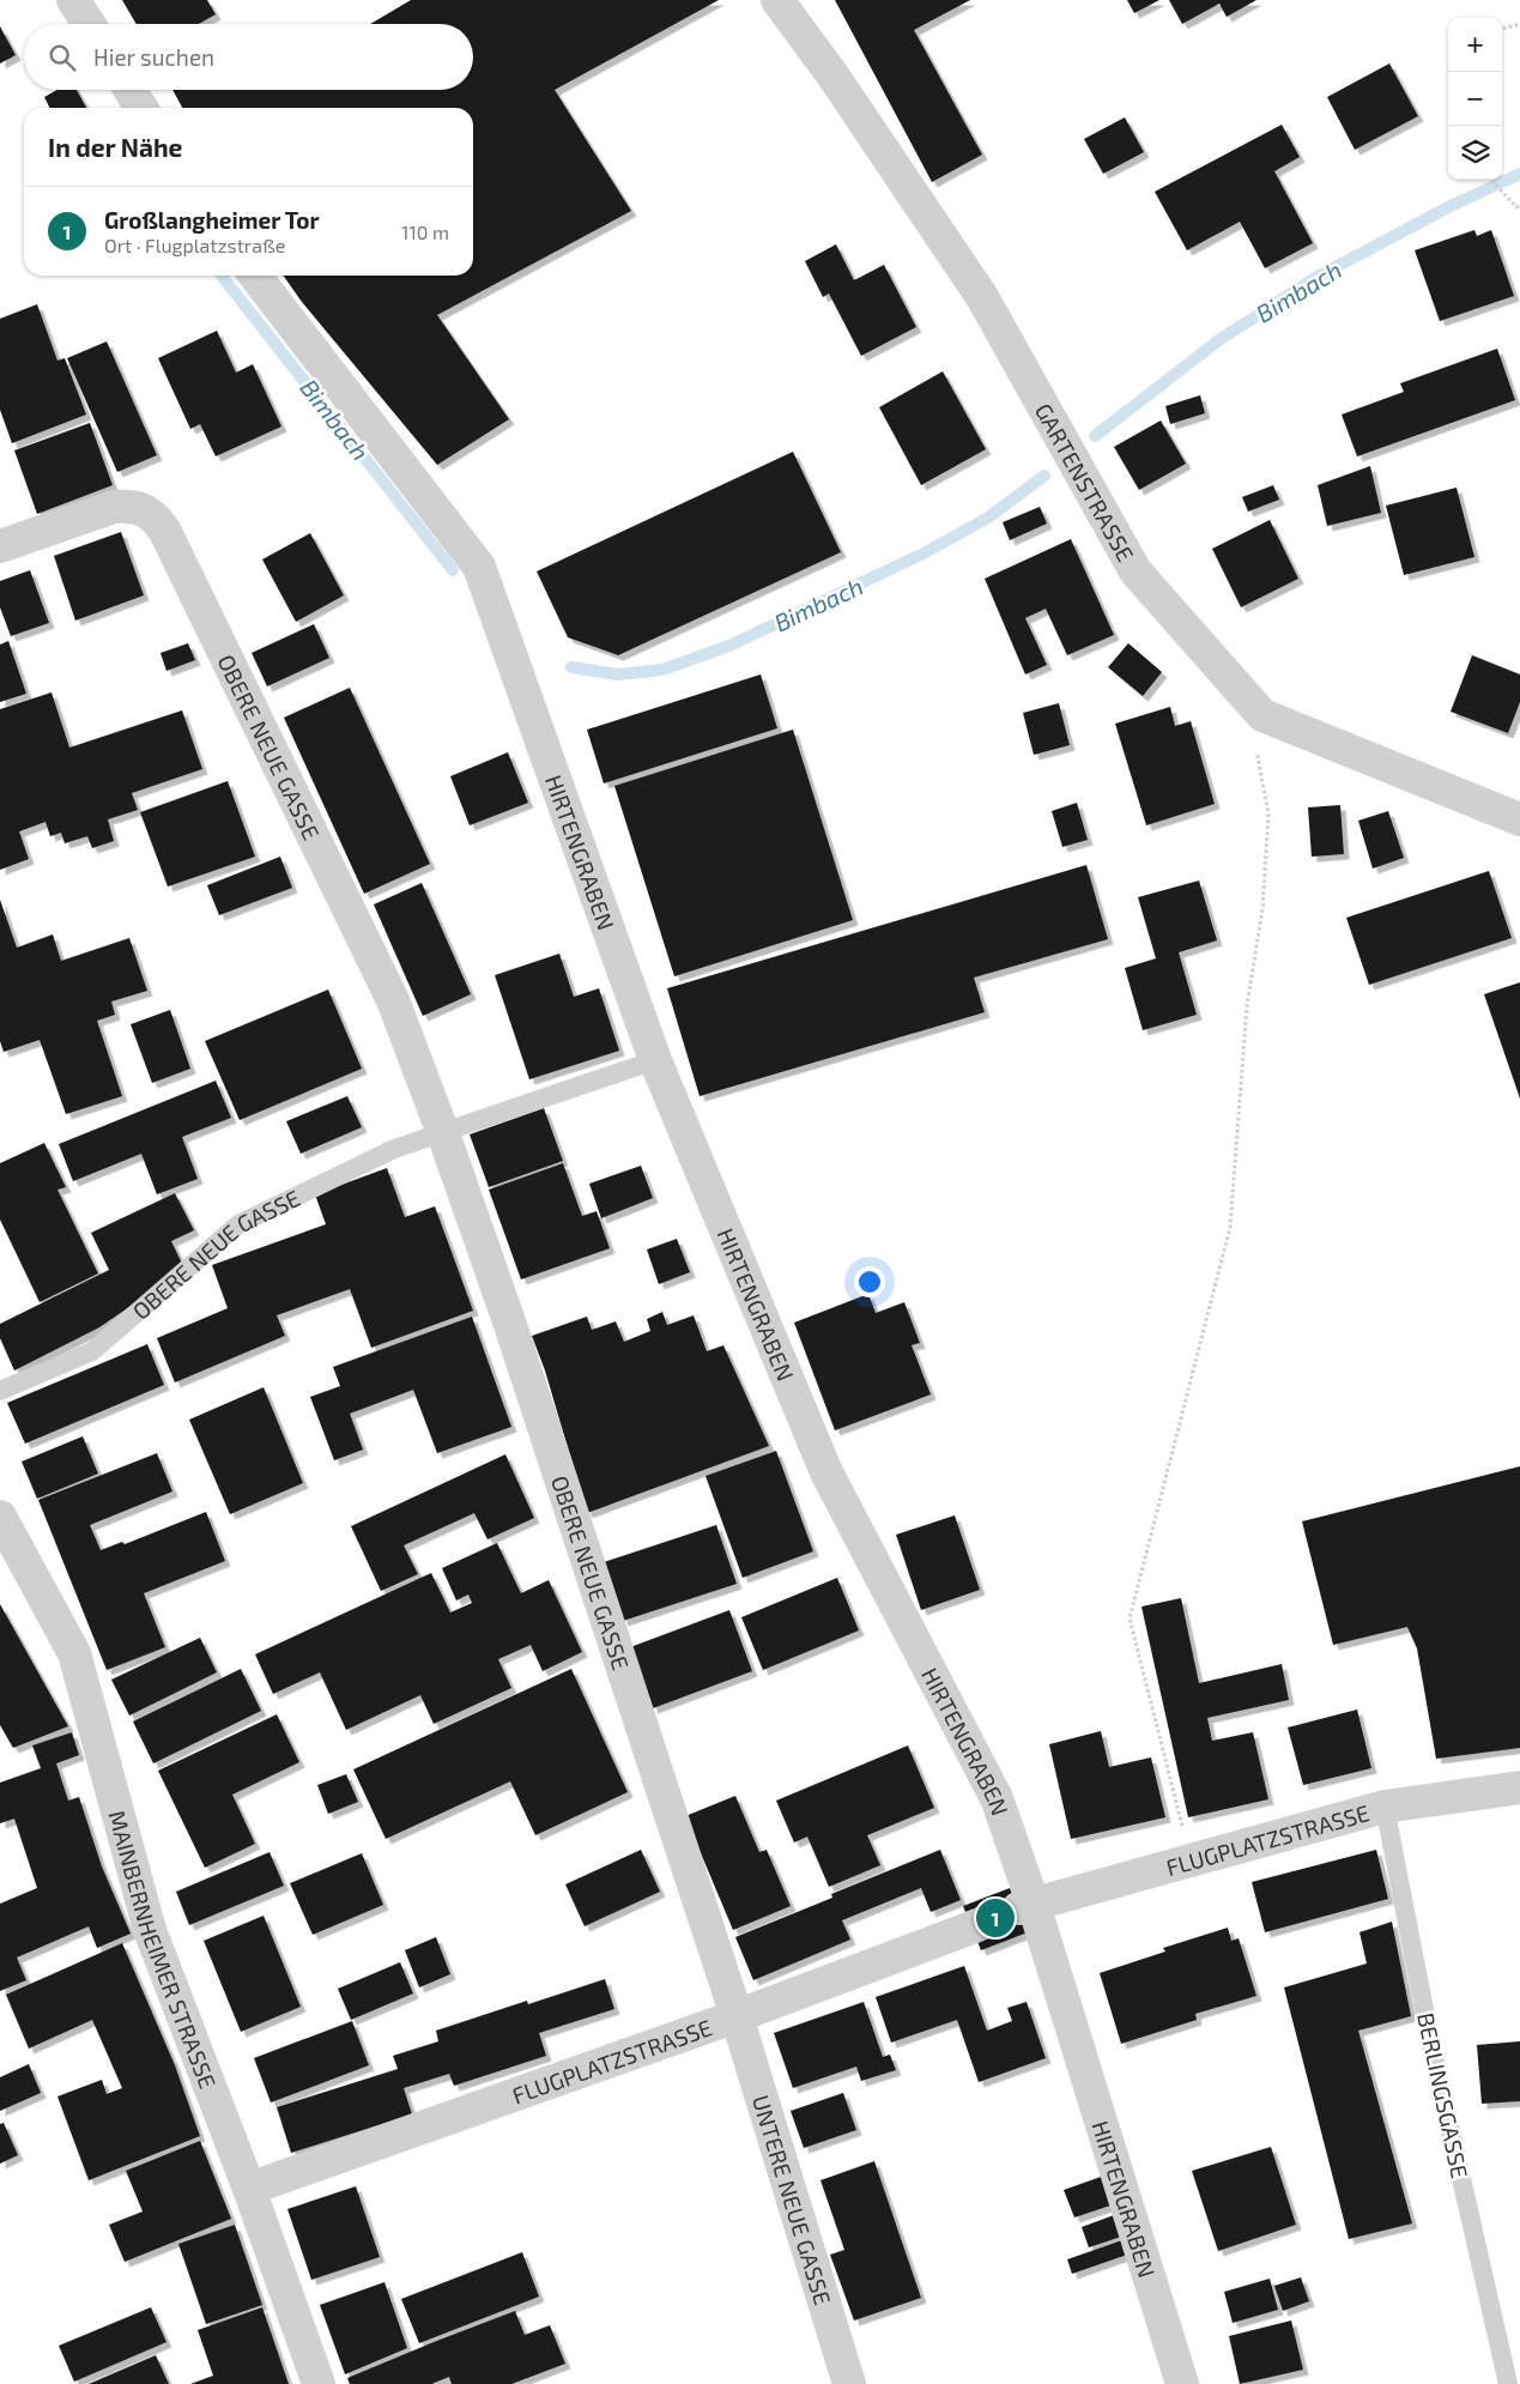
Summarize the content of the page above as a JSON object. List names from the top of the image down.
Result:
{
  "streets": {
    "street": [
      "GARTENSTRASSE",
      "OBERE NEUE GASSE",
      "HIRTENGRABEN",
      "FLUGPLATZSTRASSE",
      "MAINBERNHEIMER STRASSE",
      "UNTERE NEUE GASSE"
    ],
    "lane": ["BERLINGSGASSE"]
  },
  "crossings": [
    ["OBERE NEUE GASSE", "HIRTENGRABEN"],
    ["OBERE NEUE GASSE", "FLUGPLATZSTRASSE"],
    ["OBERE NEUE GASSE", "UNTERE NEUE GASSE"],
    ["HIRTENGRABEN", "FLUGPLATZSTRASSE"],
    ["FLUGPLATZSTRASSE", "MAINBERNHEIMER STRASSE"],
    ["FLUGPLATZSTRASSE", "BERLINGSGASSE"],
    ["FLUGPLATZSTRASSE", "UNTERE NEUE GASSE"]
  ],
  "water": ["Bimbach"],
  "page": {
    "map_buttons": ["+", "−"],
    "search": "Hier suchen",
    "heading": "In der Nähe",
    "list": [
      {
        "mark": "1",
        "name": "Großlangheimer Tor",
        "note": "Ort · Flugplatzstraße",
        "value": "110 m"
      }
    ],
    "pins": "1"
  }
}
